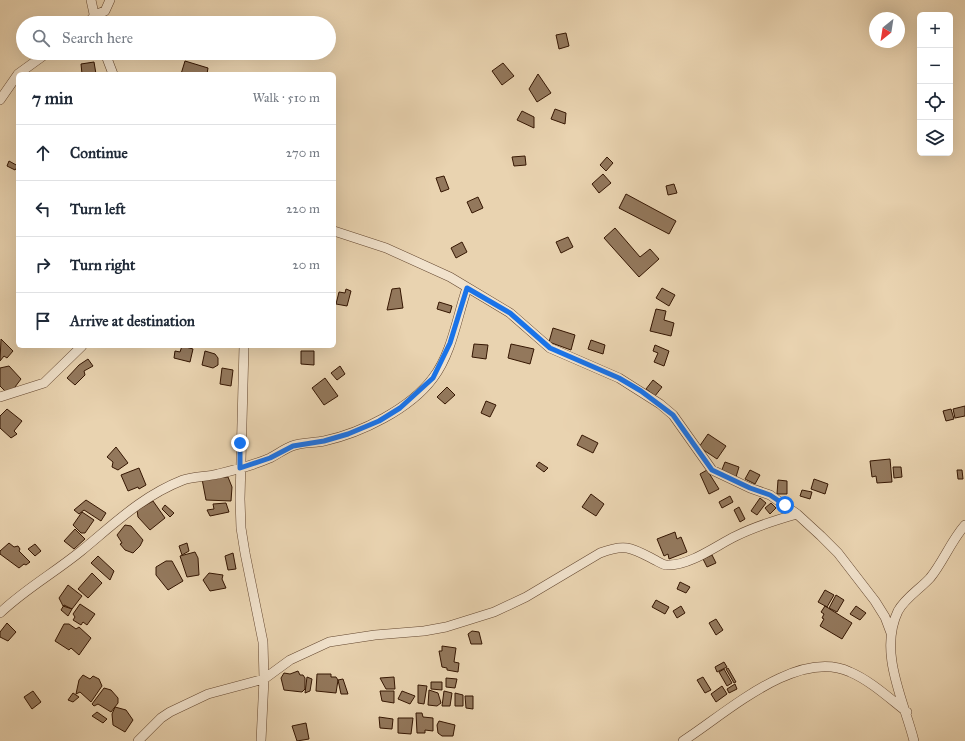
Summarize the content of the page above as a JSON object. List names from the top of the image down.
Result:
{
  "north": "bottom left",
  "page": {
    "map_buttons": ["+", "−"],
    "search": "Search here",
    "heading": ["7 min", "Walk · 510 m"],
    "list": [
      ["Continue", "270 m"],
      ["Turn left", "220 m"],
      ["Turn right", "20 m"],
      "Arrive at destination"
    ]
  }
}
